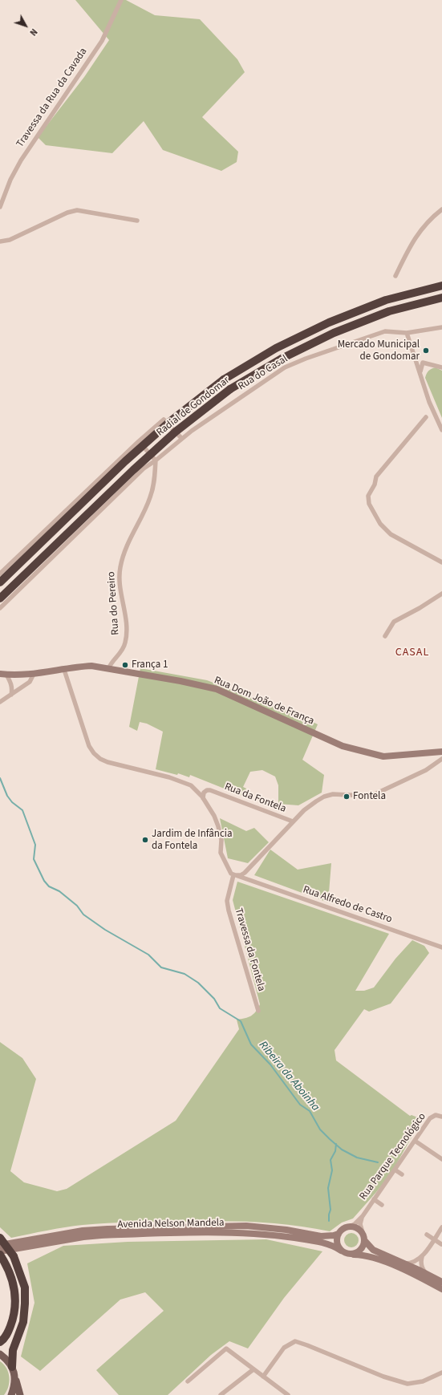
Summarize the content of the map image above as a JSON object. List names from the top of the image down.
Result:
{
  "streets": {
    "highway": ["Radial de Gondomar"],
    "main road": ["Rua Dom João de França", "Avenida Nelson Mandela"],
    "street": [
      "Travessa da Rua da Cavada",
      "Rua do Casal",
      "Rua do Pereiro",
      "Rua da Fontela",
      "Rua Alfredo de Castro",
      "Travessa da Fontela",
      "Rua Parque Tecnológico"
    ]
  },
  "crossings": [
    ["Rua do Casal", "Rua do Pereiro"],
    ["Rua do Pereiro", "Rua Dom João de França"],
    ["Rua Alfredo de Castro", "Travessa da Fontela"],
    ["Rua Parque Tecnológico", "Avenida Nelson Mandela"]
  ],
  "districts": ["CASAL"],
  "water": ["Ribeira da Aboinha"],
  "places": [
    "Mercado Municipal de Gondomar",
    "França 1",
    "Fontela",
    "Jardim de Infância da Fontela"
  ],
  "north": "bottom right"
}
